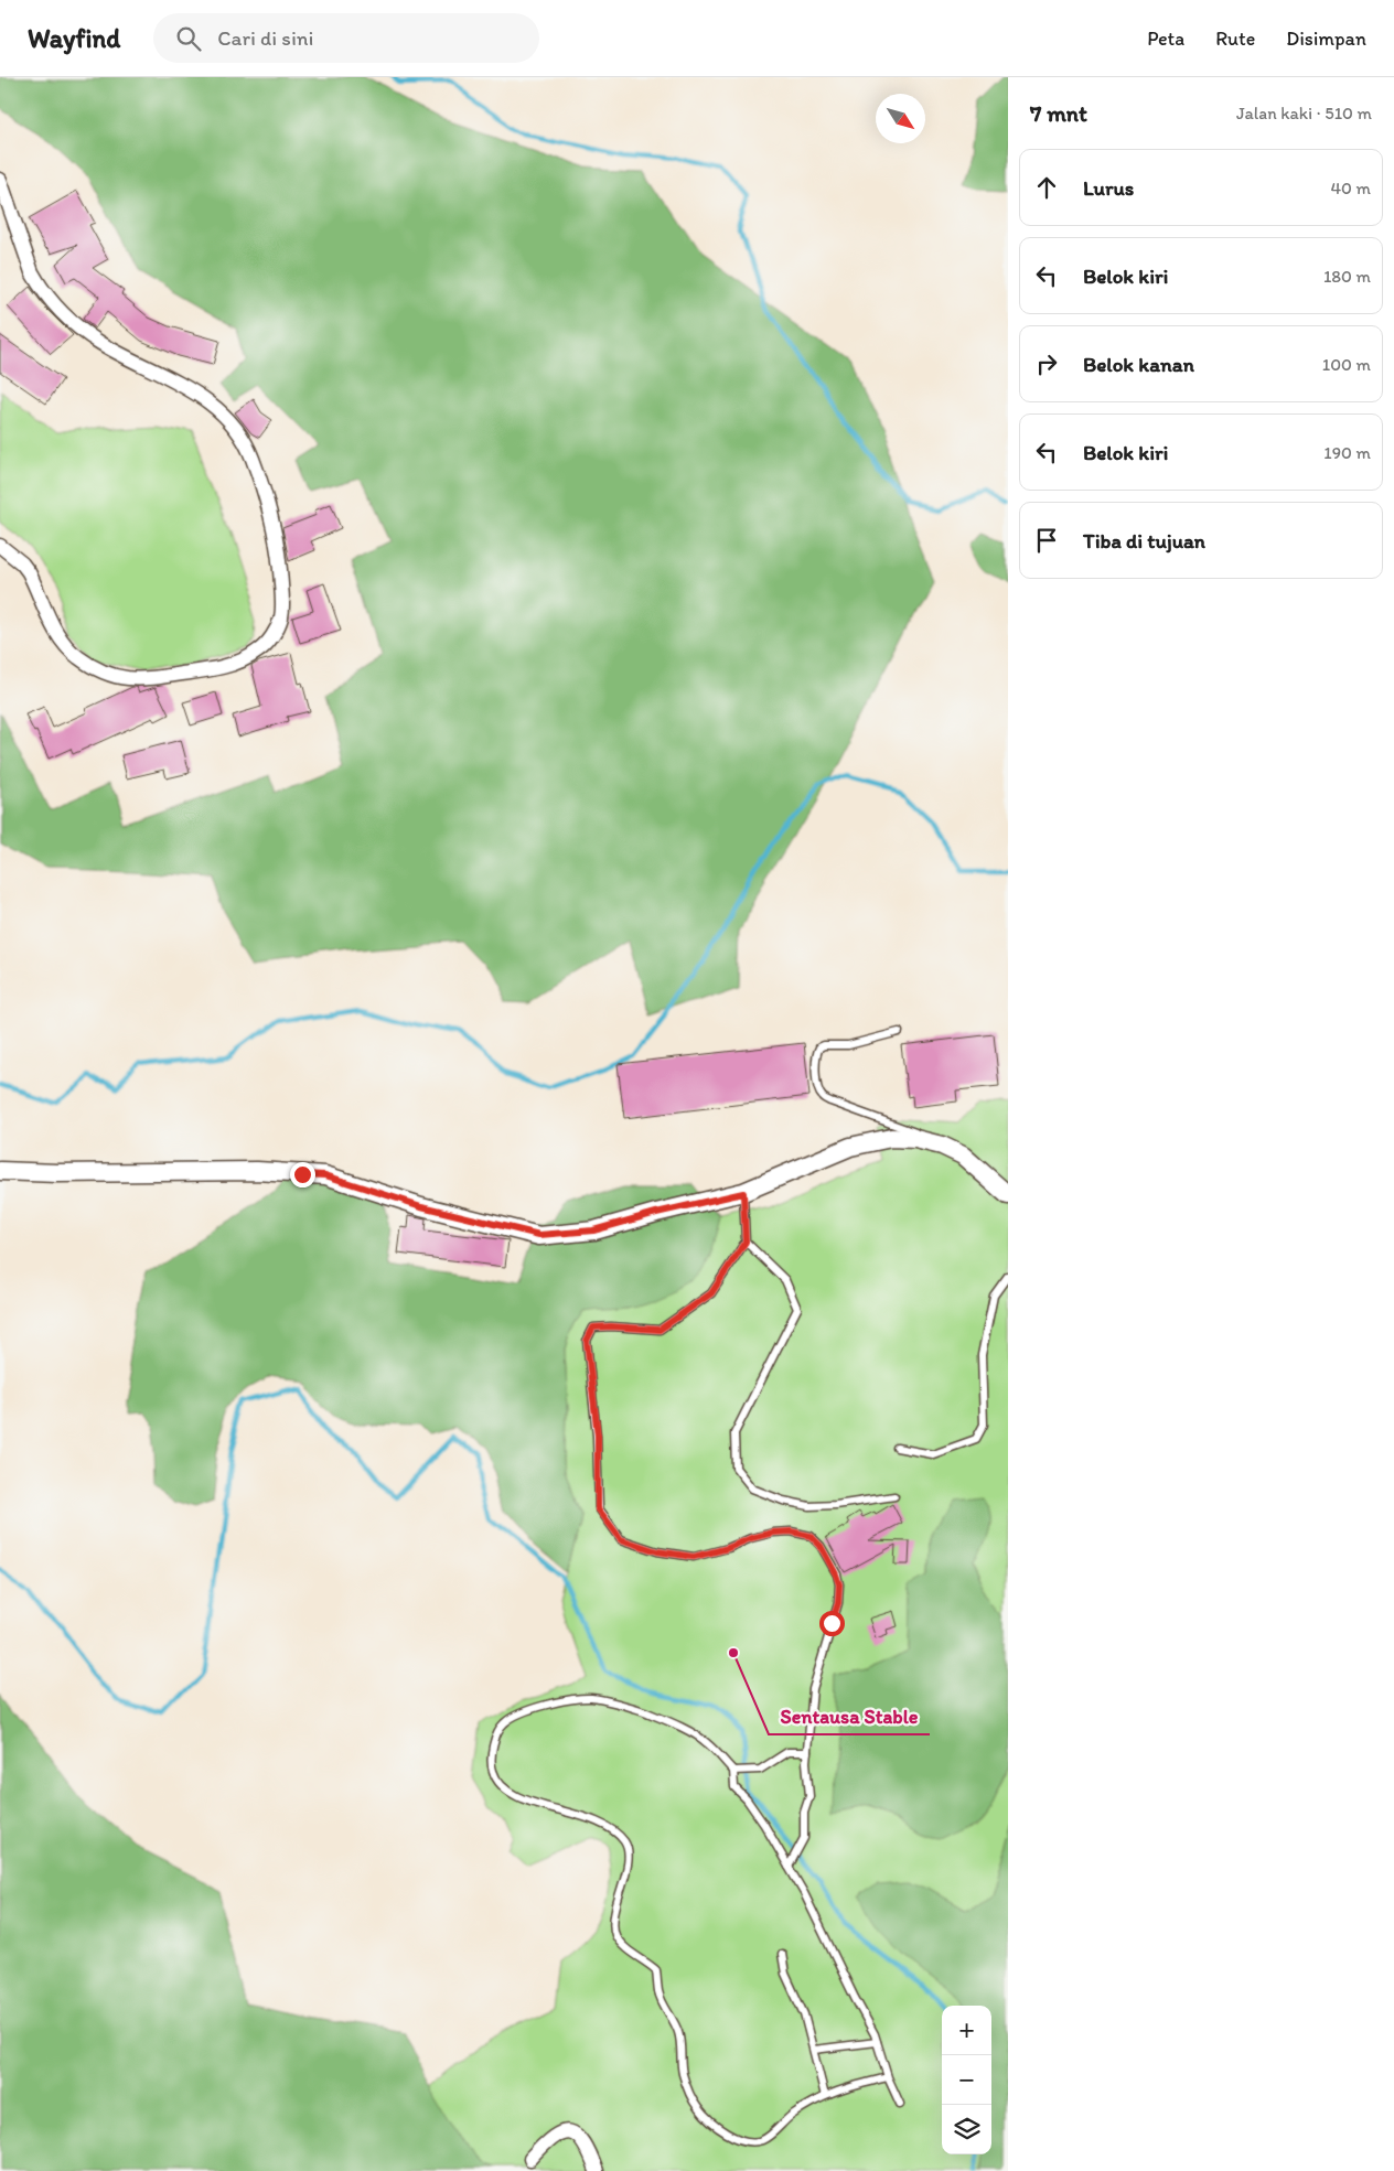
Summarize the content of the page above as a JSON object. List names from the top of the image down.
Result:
{
  "places": ["Sentausa Stable"],
  "north": "bottom right",
  "page": {
    "header": "Wayfind",
    "search": "Cari di sini",
    "nav": ["Peta", "Rute", "Disimpan"],
    "heading": ["7 mnt", "Jalan kaki · 510 m"],
    "list": [
      ["Lurus", "40 m"],
      ["Belok kiri", "180 m"],
      ["Belok kanan", "100 m"],
      ["Belok kiri", "190 m"],
      "Tiba di tujuan"
    ],
    "map_buttons": ["+", "−"]
  }
}
